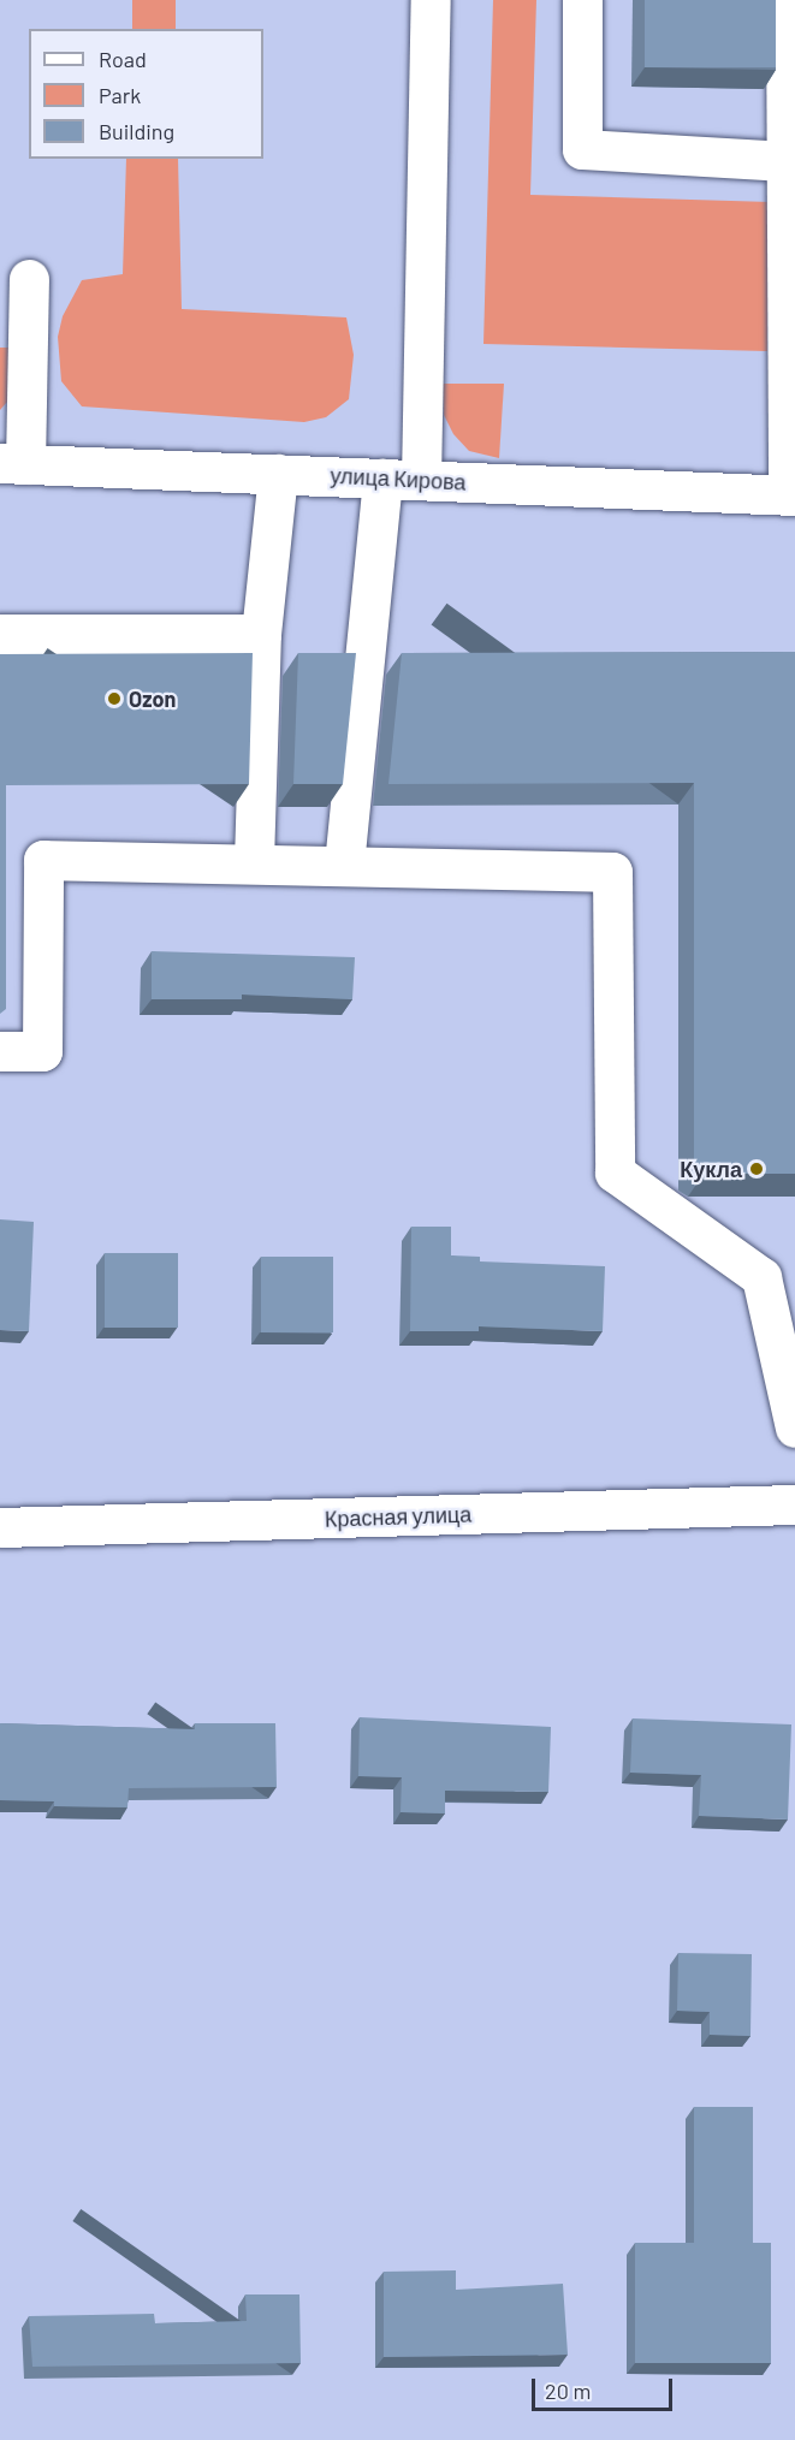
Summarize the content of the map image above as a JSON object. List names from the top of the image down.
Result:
{
  "streets": {
    "main road": ["улица Кирова", "Красная улица"]
  },
  "places": ["Ozon", "Кукла"],
  "legend": ["Road", "Park", "Building"],
  "scale_bar": "20 m"
}
